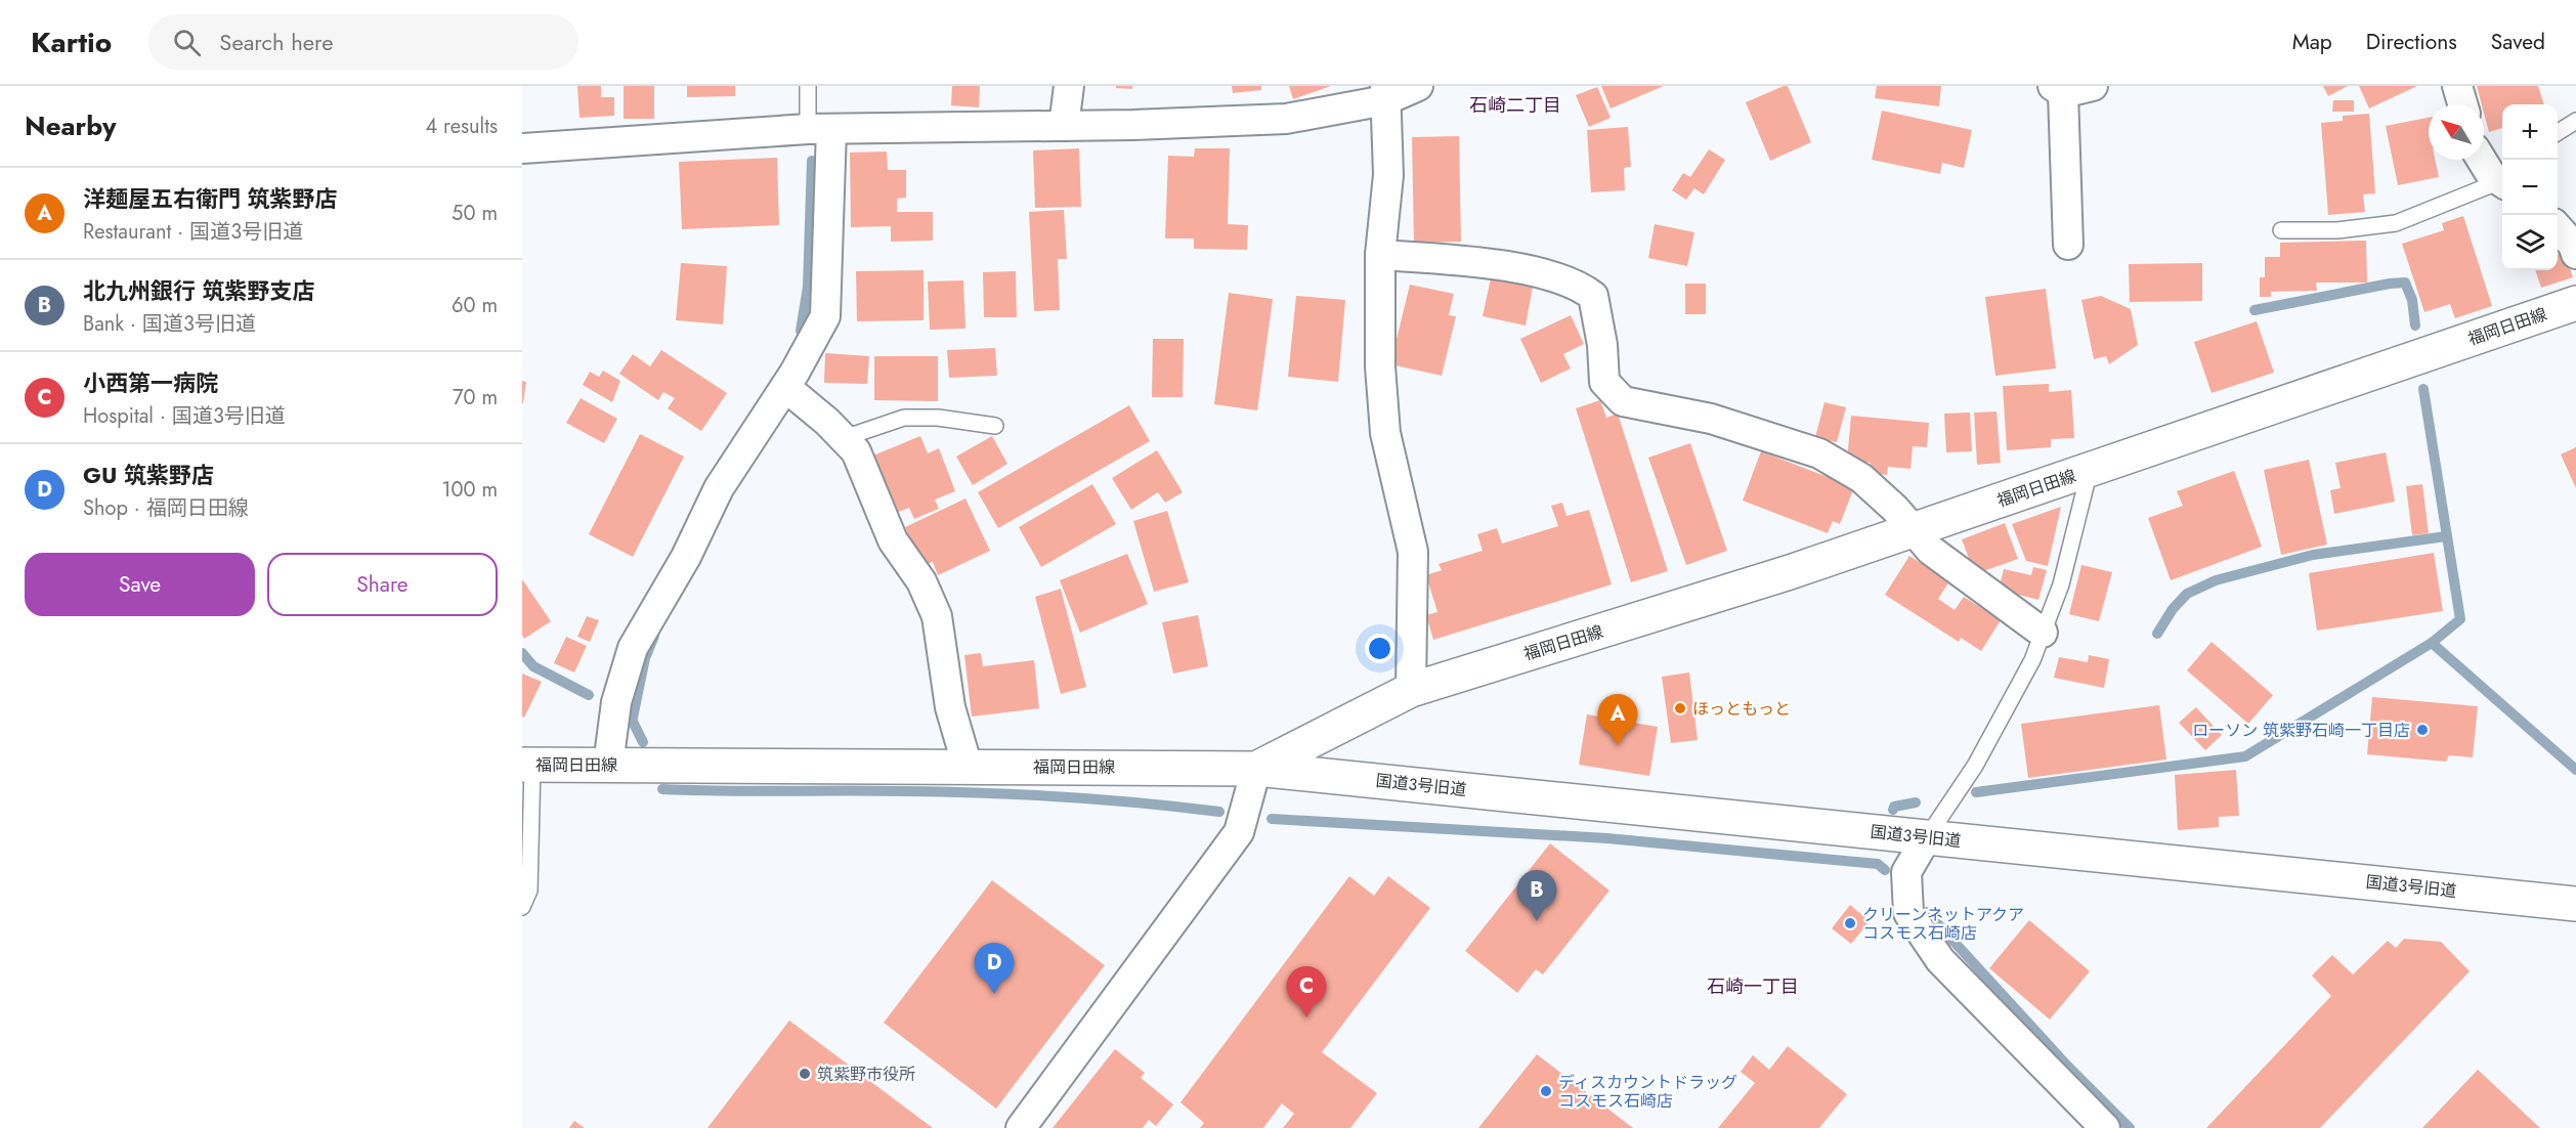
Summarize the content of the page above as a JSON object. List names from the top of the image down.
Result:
{
  "streets": {
    "main road": ["福岡日田線", "国道3号旧道"]
  },
  "crossings": [
    ["福岡日田線", "国道3号旧道"]
  ],
  "districts": ["石崎二丁目", "石崎一丁目"],
  "places": [
    "ほっともっと",
    "ローソン 筑紫野石崎一丁目店",
    "クリーンネットアクア コスモス石崎店",
    "筑紫野市役所",
    "ディスカウントドラッグ コスモス石崎店"
  ],
  "north": "top left",
  "page": {
    "header": "Kartio",
    "search": "Search here",
    "nav": ["Map", "Directions", "Saved"],
    "heading": ["Nearby", "4 results"],
    "map_buttons": ["+", "−"],
    "list": [
      {
        "mark": "A",
        "name": "洋麺屋五右衛門 筑紫野店",
        "note": "Restaurant · 国道3号旧道",
        "value": "50 m"
      },
      {
        "mark": "B",
        "name": "北九州銀行 筑紫野支店",
        "note": "Bank · 国道3号旧道",
        "value": "60 m"
      },
      {
        "mark": "C",
        "name": "小西第一病院",
        "note": "Hospital · 国道3号旧道",
        "value": "70 m"
      },
      {
        "mark": "D",
        "name": "GU 筑紫野店",
        "note": "Shop · 福岡日田線",
        "value": "100 m"
      }
    ],
    "buttons": ["Save", "Share"],
    "pins": [
      "A",
      "B",
      "D",
      "C"
    ]
  }
}
